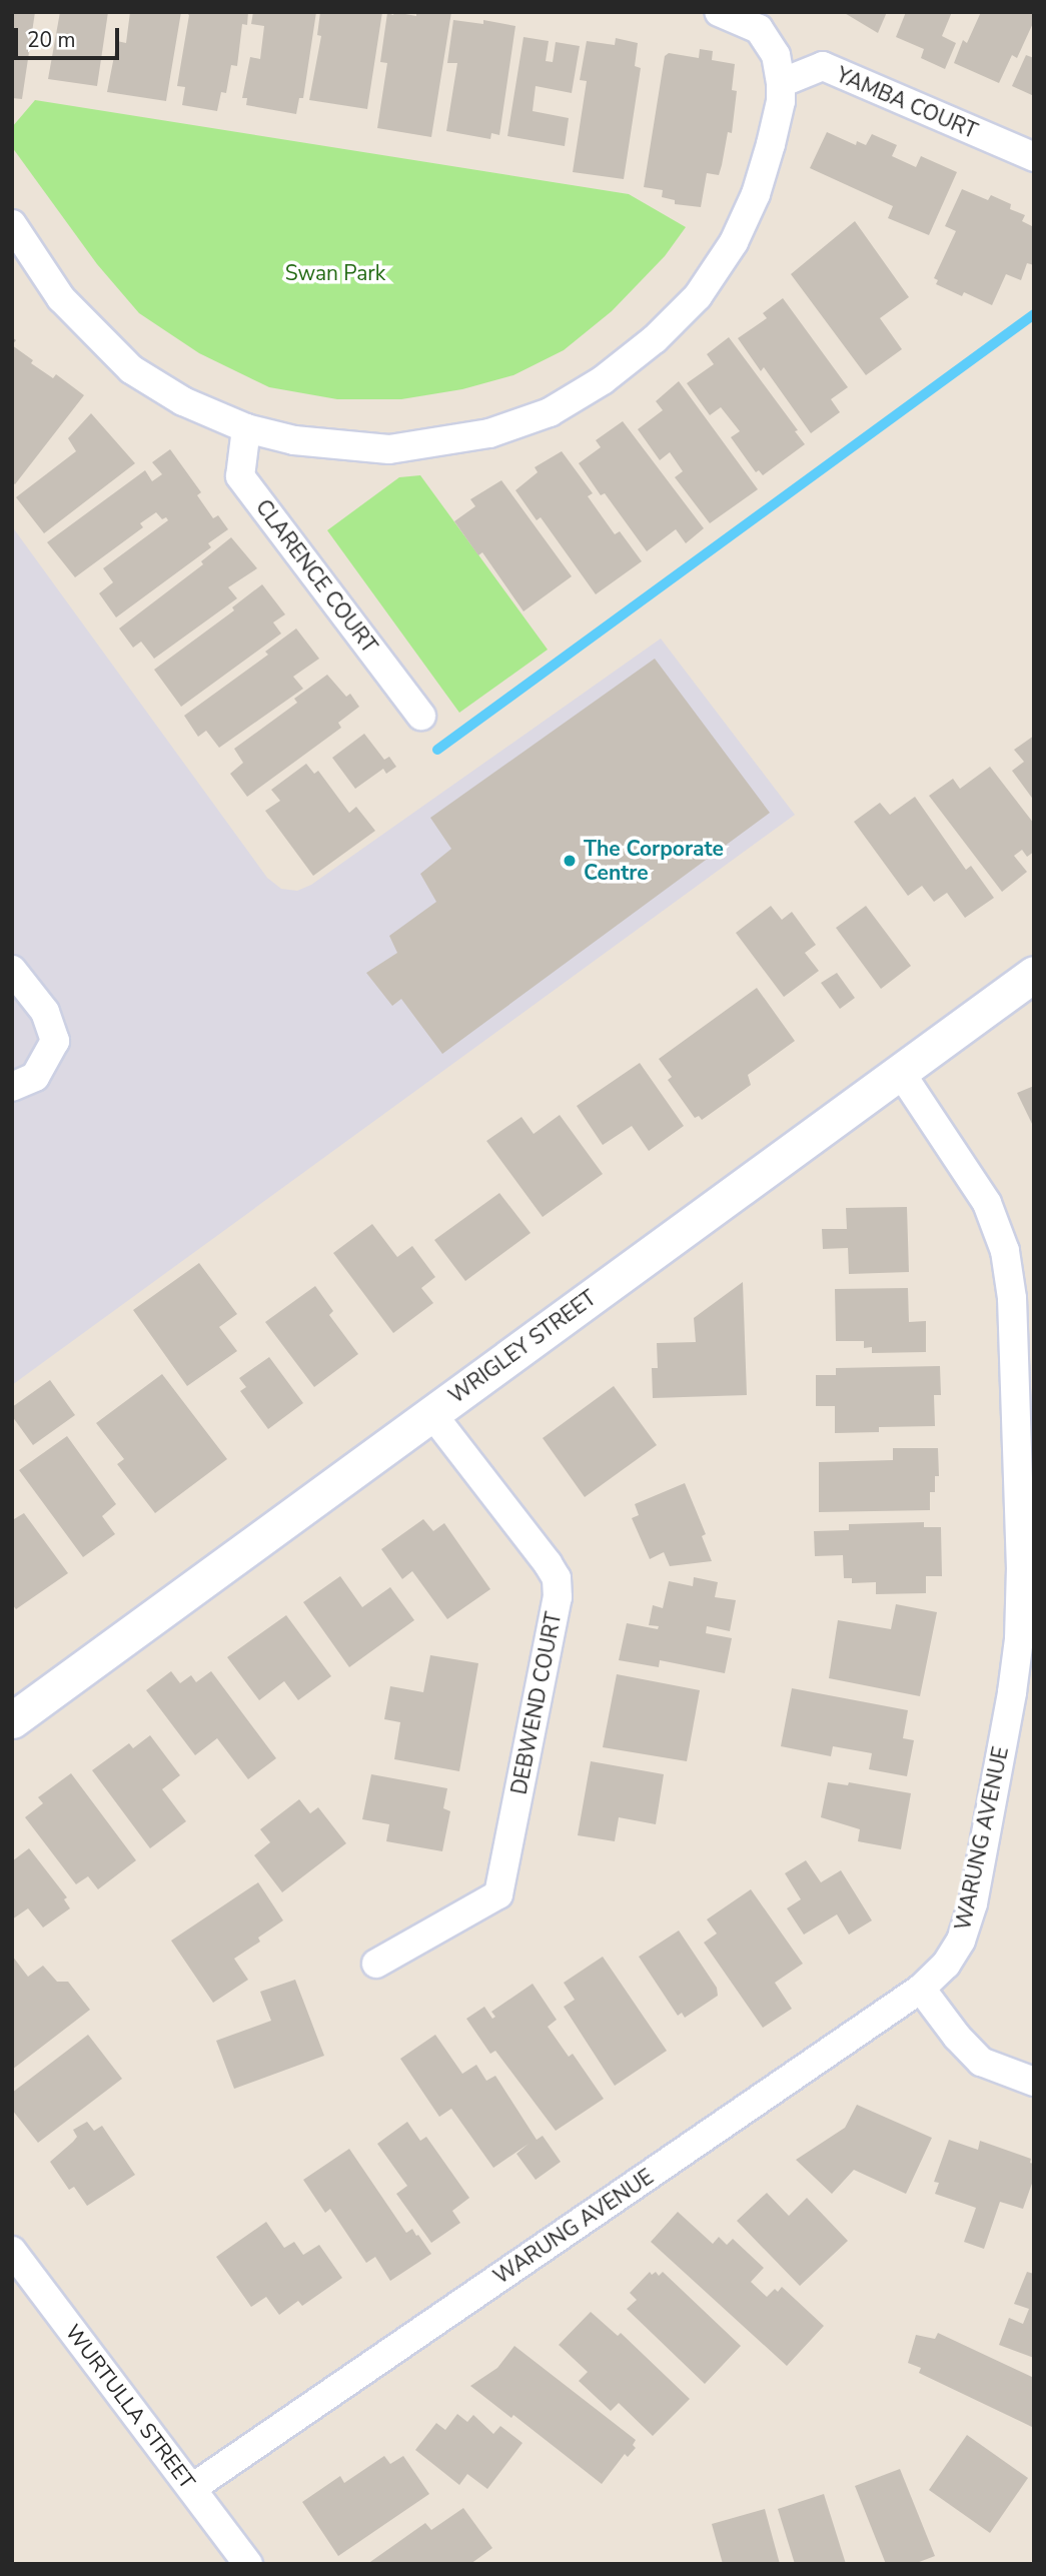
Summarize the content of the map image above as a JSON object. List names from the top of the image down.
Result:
{
  "streets": {
    "street": [
      "YAMBA COURT",
      "CLARENCE COURT",
      "WRIGLEY STREET",
      "DEBWEND COURT",
      "WARUNG AVENUE",
      "WURTULLA STREET"
    ]
  },
  "crossings": [
    ["WRIGLEY STREET", "DEBWEND COURT"],
    ["WRIGLEY STREET", "WARUNG AVENUE"],
    ["WARUNG AVENUE", "WURTULLA STREET"]
  ],
  "parks": ["Swan Park"],
  "places": ["The Corporate Centre"],
  "scale_bar": "20 m"
}
